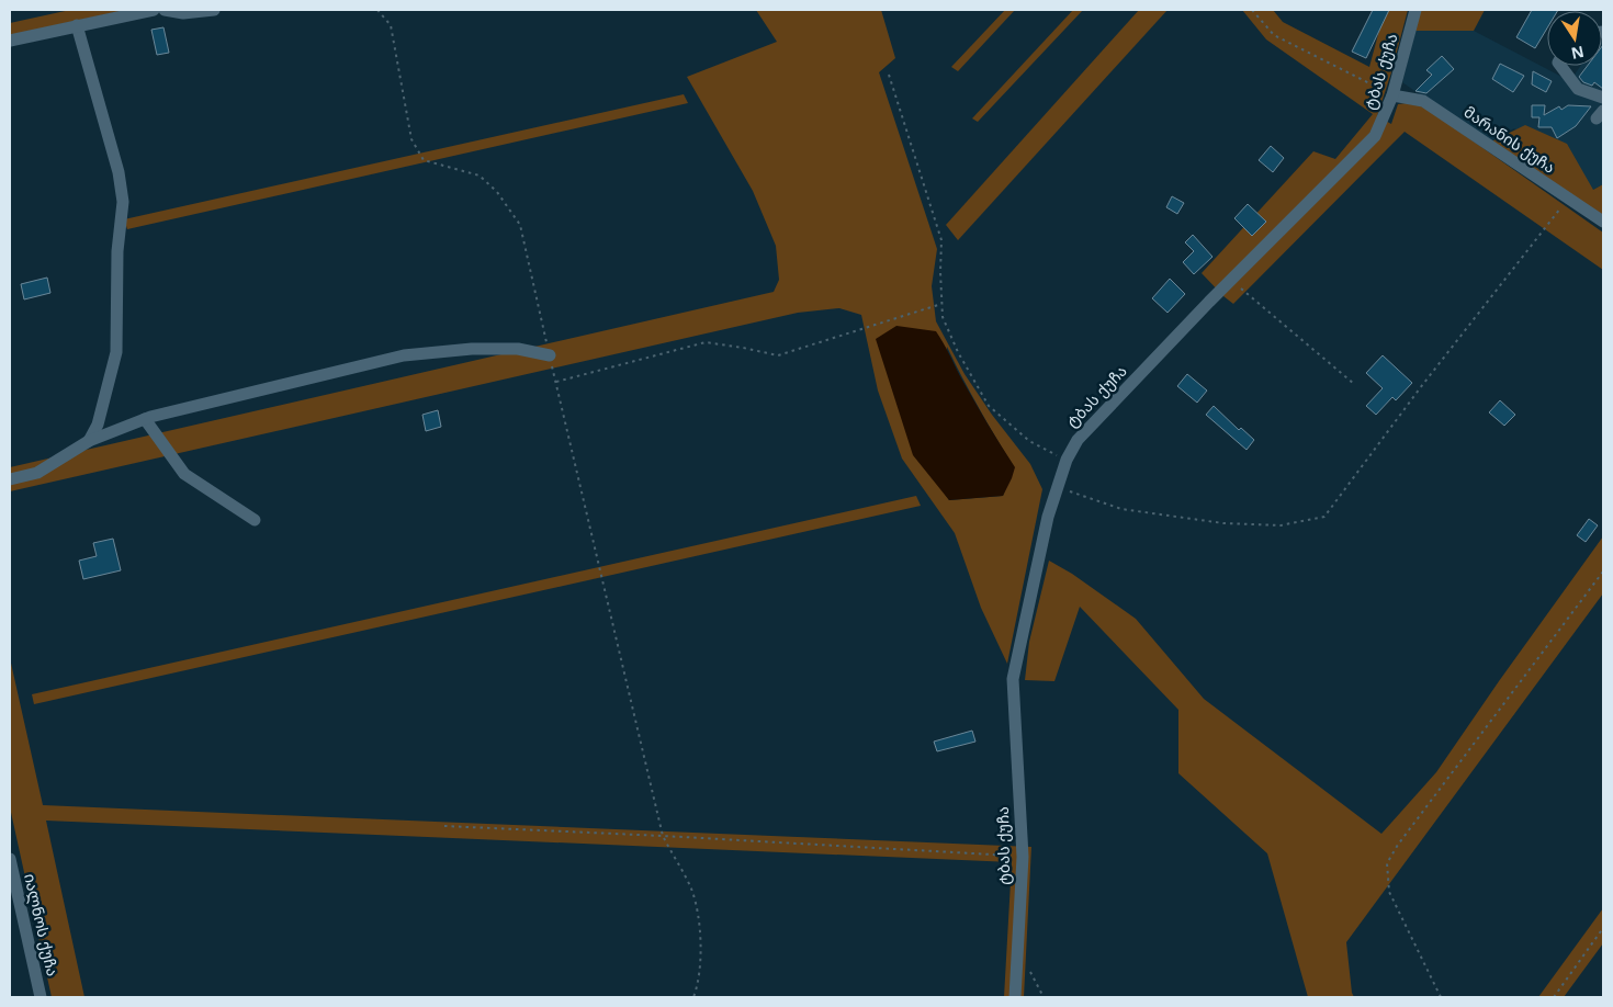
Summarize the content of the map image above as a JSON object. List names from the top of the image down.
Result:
{
  "streets": {
    "street": ["ტბას ქუჩა", "მარანის ქუჩა", "იალნოს ქუჩა"]
  },
  "crossings": [
    ["ტბას ქუჩა", "მარანის ქუჩა"]
  ],
  "north": "bottom"
}
